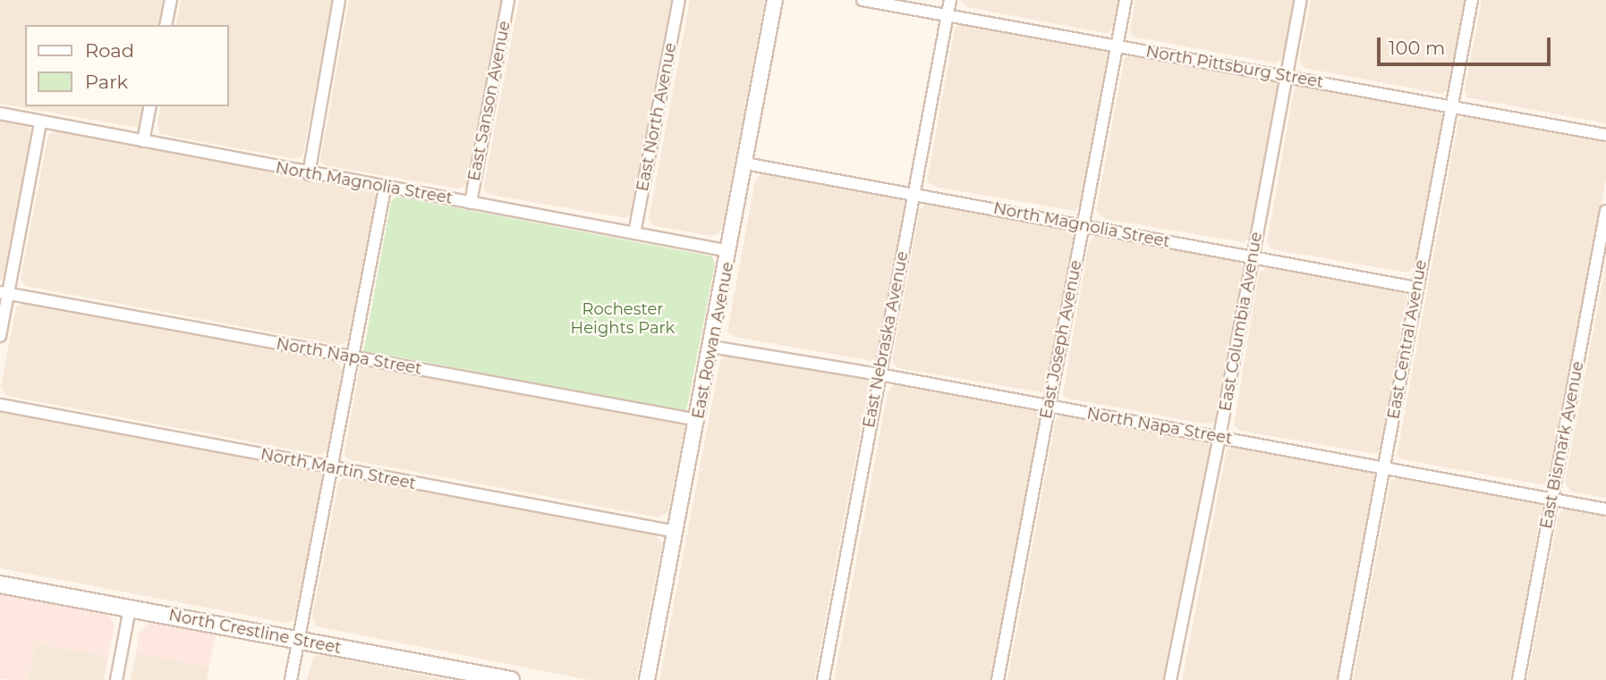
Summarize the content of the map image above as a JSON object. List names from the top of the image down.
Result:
{
  "streets": {
    "main road": ["North Crestline Street"],
    "street": [
      "North Pittsburg Street",
      "East Sanson Avenue",
      "East North Avenue",
      "North Magnolia Street",
      "East Columbia Avenue",
      "East Nebraska Avenue",
      "East Joseph Avenue",
      "East Central Avenue",
      "East Rowan Avenue",
      "North Napa Street",
      "East Bismark Avenue",
      "North Martin Street"
    ]
  },
  "crossings": [
    ["North Pittsburg Street", "East Columbia Avenue"],
    ["North Pittsburg Street", "East Nebraska Avenue"],
    ["North Pittsburg Street", "East Joseph Avenue"],
    ["North Pittsburg Street", "East Central Avenue"],
    ["East Sanson Avenue", "North Magnolia Street"],
    ["East North Avenue", "North Magnolia Street"],
    ["North Magnolia Street", "East Columbia Avenue"],
    ["North Magnolia Street", "East Nebraska Avenue"],
    ["North Magnolia Street", "East Joseph Avenue"],
    ["North Magnolia Street", "East Central Avenue"],
    ["North Magnolia Street", "East Rowan Avenue"],
    ["East Columbia Avenue", "North Napa Street"],
    ["East Nebraska Avenue", "North Napa Street"],
    ["East Joseph Avenue", "North Napa Street"],
    ["East Central Avenue", "North Napa Street"],
    ["East Rowan Avenue", "North Napa Street"],
    ["East Rowan Avenue", "North Martin Street"],
    ["North Napa Street", "East Bismark Avenue"]
  ],
  "parks": ["Rochester Heights Park"],
  "legend": ["Road", "Park"],
  "scale_bar": "100 m"
}
